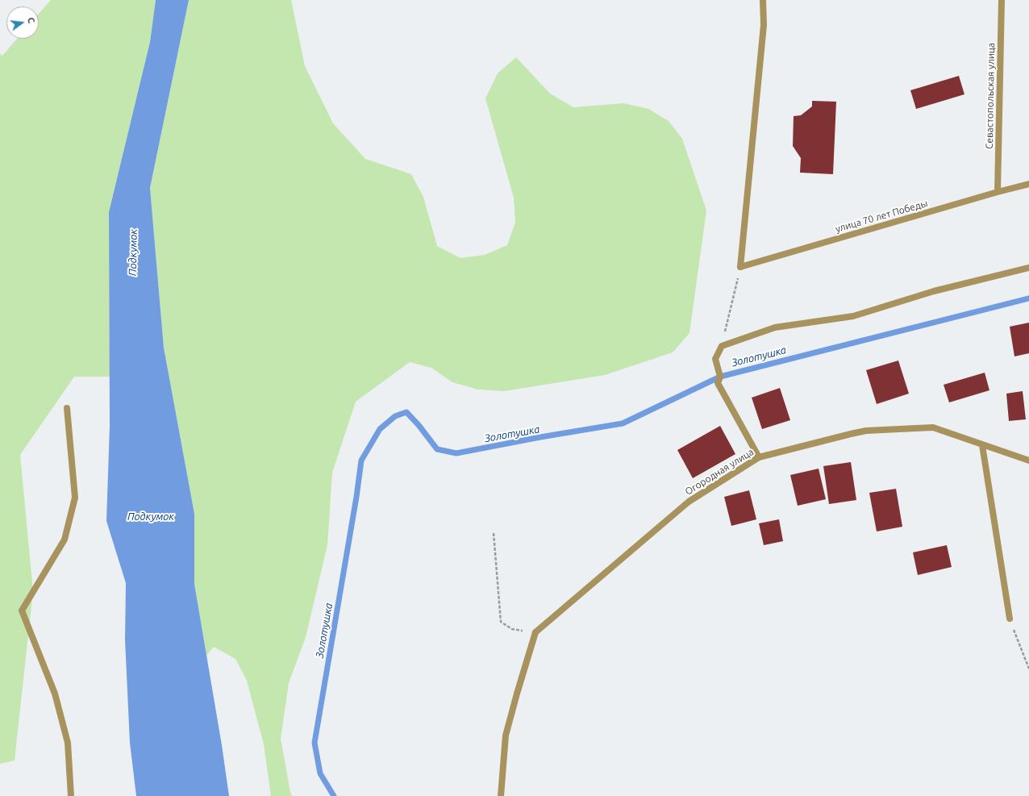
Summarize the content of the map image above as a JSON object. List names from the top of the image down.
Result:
{
  "streets": {
    "street": ["Севастопольская улица", "улица 70 лет Победы", "Огородная улица"]
  },
  "crossings": [
    ["Севастопольская улица", "улица 70 лет Победы"]
  ],
  "water": ["Подкумок", "Золотушка"],
  "north": "right"
}
